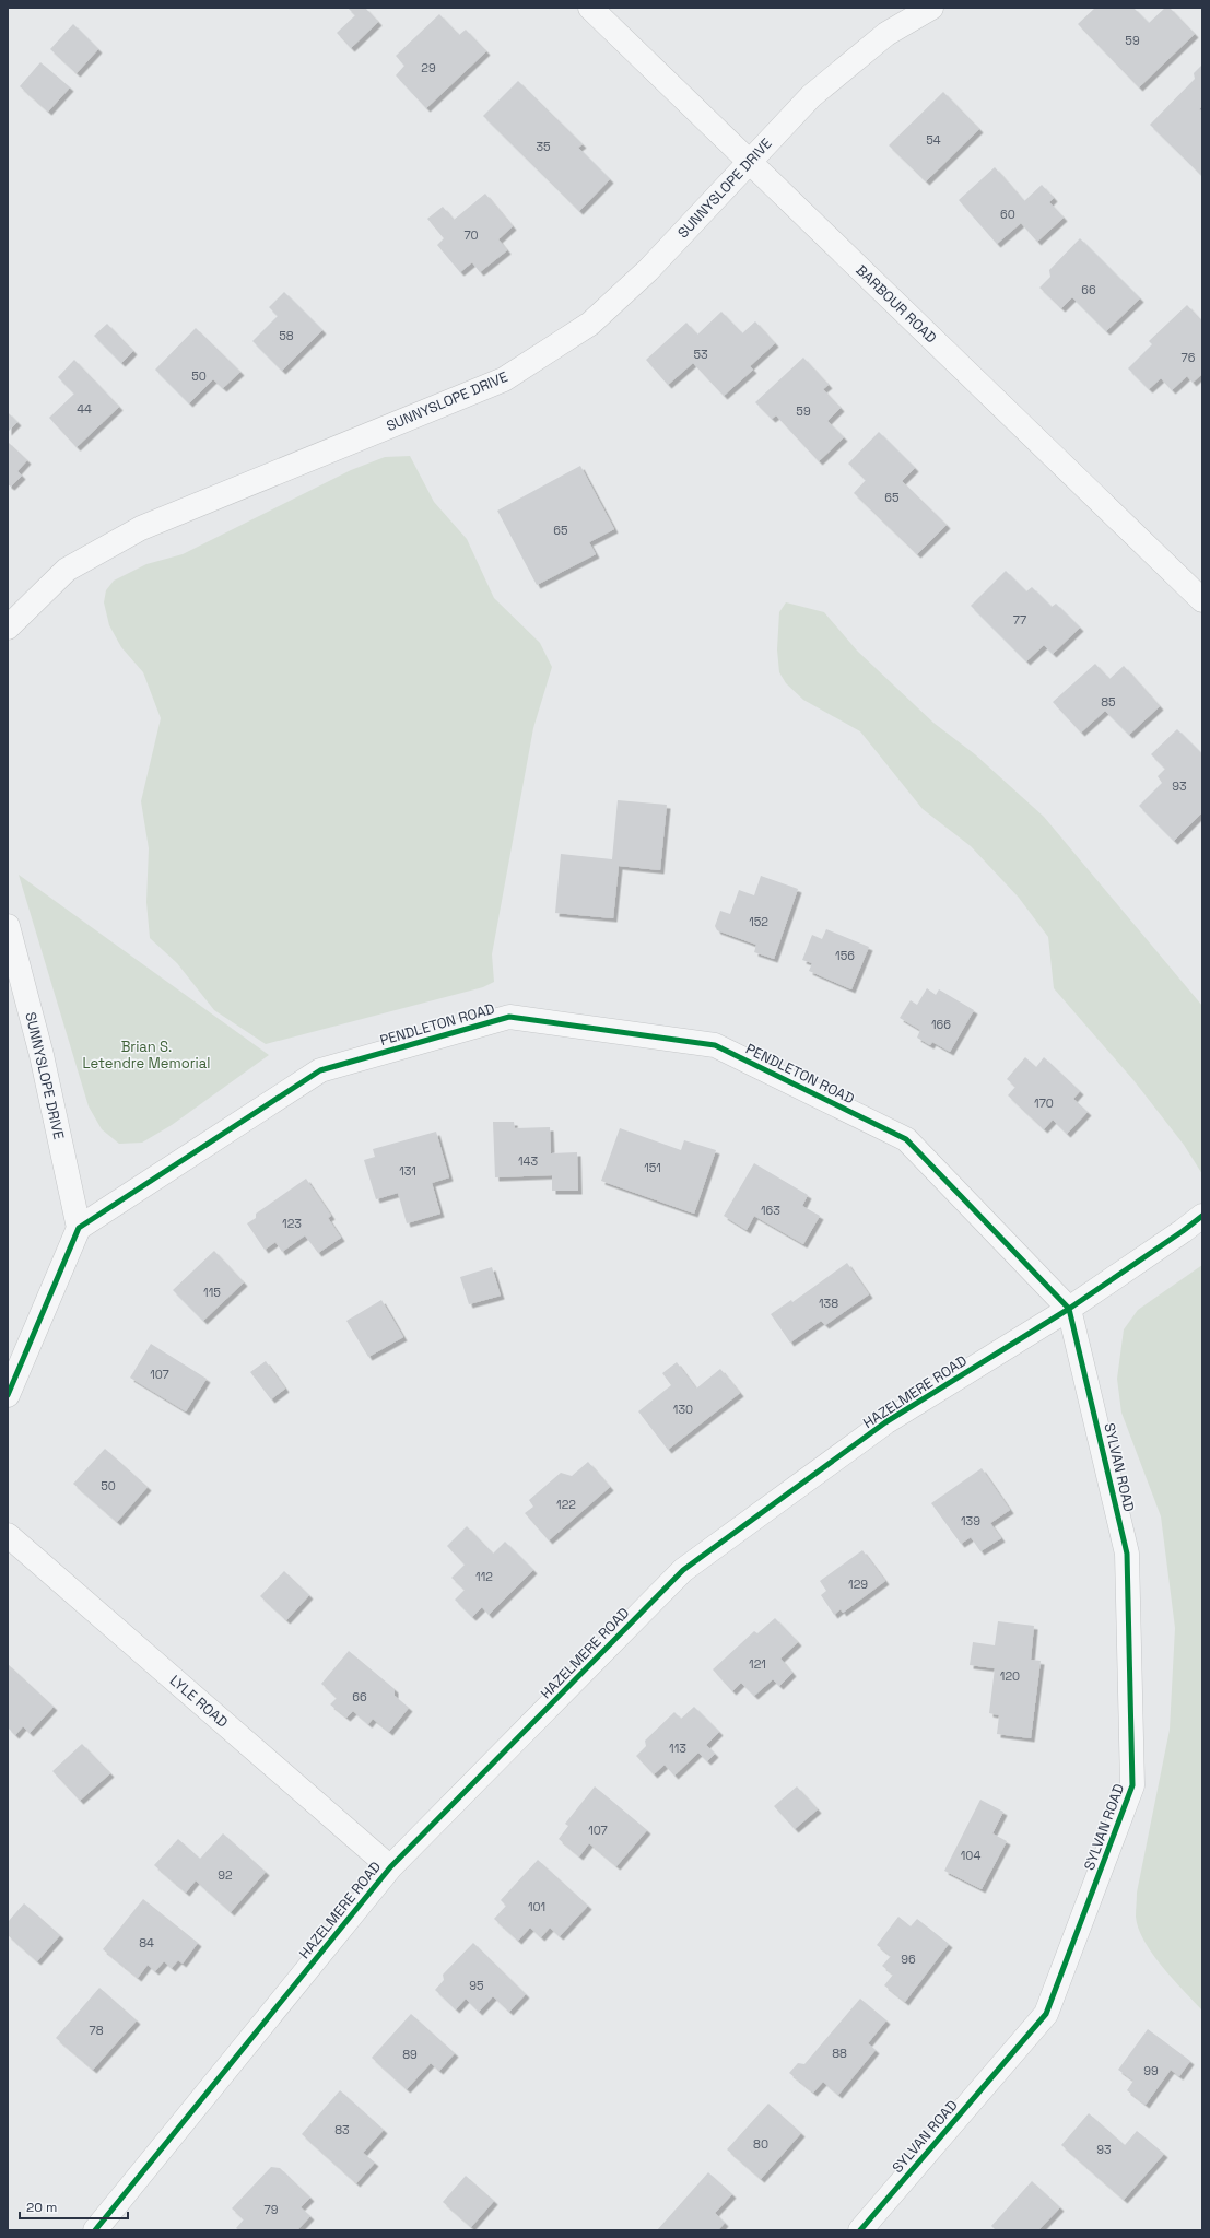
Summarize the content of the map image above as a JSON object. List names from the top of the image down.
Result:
{
  "streets": {
    "street": [
      "SUNNYSLOPE DRIVE",
      "BARBOUR ROAD",
      "PENDLETON ROAD",
      "HAZELMERE ROAD",
      "SYLVAN ROAD",
      "LYLE ROAD"
    ]
  },
  "crossings": [
    ["SUNNYSLOPE DRIVE", "BARBOUR ROAD"],
    ["SUNNYSLOPE DRIVE", "PENDLETON ROAD"],
    ["PENDLETON ROAD", "HAZELMERE ROAD"],
    ["PENDLETON ROAD", "SYLVAN ROAD"],
    ["HAZELMERE ROAD", "SYLVAN ROAD"],
    ["HAZELMERE ROAD", "LYLE ROAD"]
  ],
  "parks": ["Brian S. Letendre Memorial"],
  "house_numbers": [
    "59",
    "29",
    "54",
    "35",
    "60",
    "70",
    "66",
    "58",
    "53",
    "76",
    "50",
    "44",
    "59",
    "65",
    "65",
    "77",
    "85",
    "93",
    "152",
    "156",
    "166",
    "170",
    "143",
    "151",
    "131",
    "163",
    "123",
    "115",
    "138",
    "107",
    "130",
    "50",
    "122",
    "139",
    "112",
    "129",
    "121",
    "120",
    "66",
    "113",
    "107",
    "104",
    "92",
    "101",
    "84",
    "96",
    "95",
    "78",
    "88",
    "89",
    "99",
    "83",
    "80",
    "93",
    "79"
  ],
  "scale_bar": "20 m"
}
